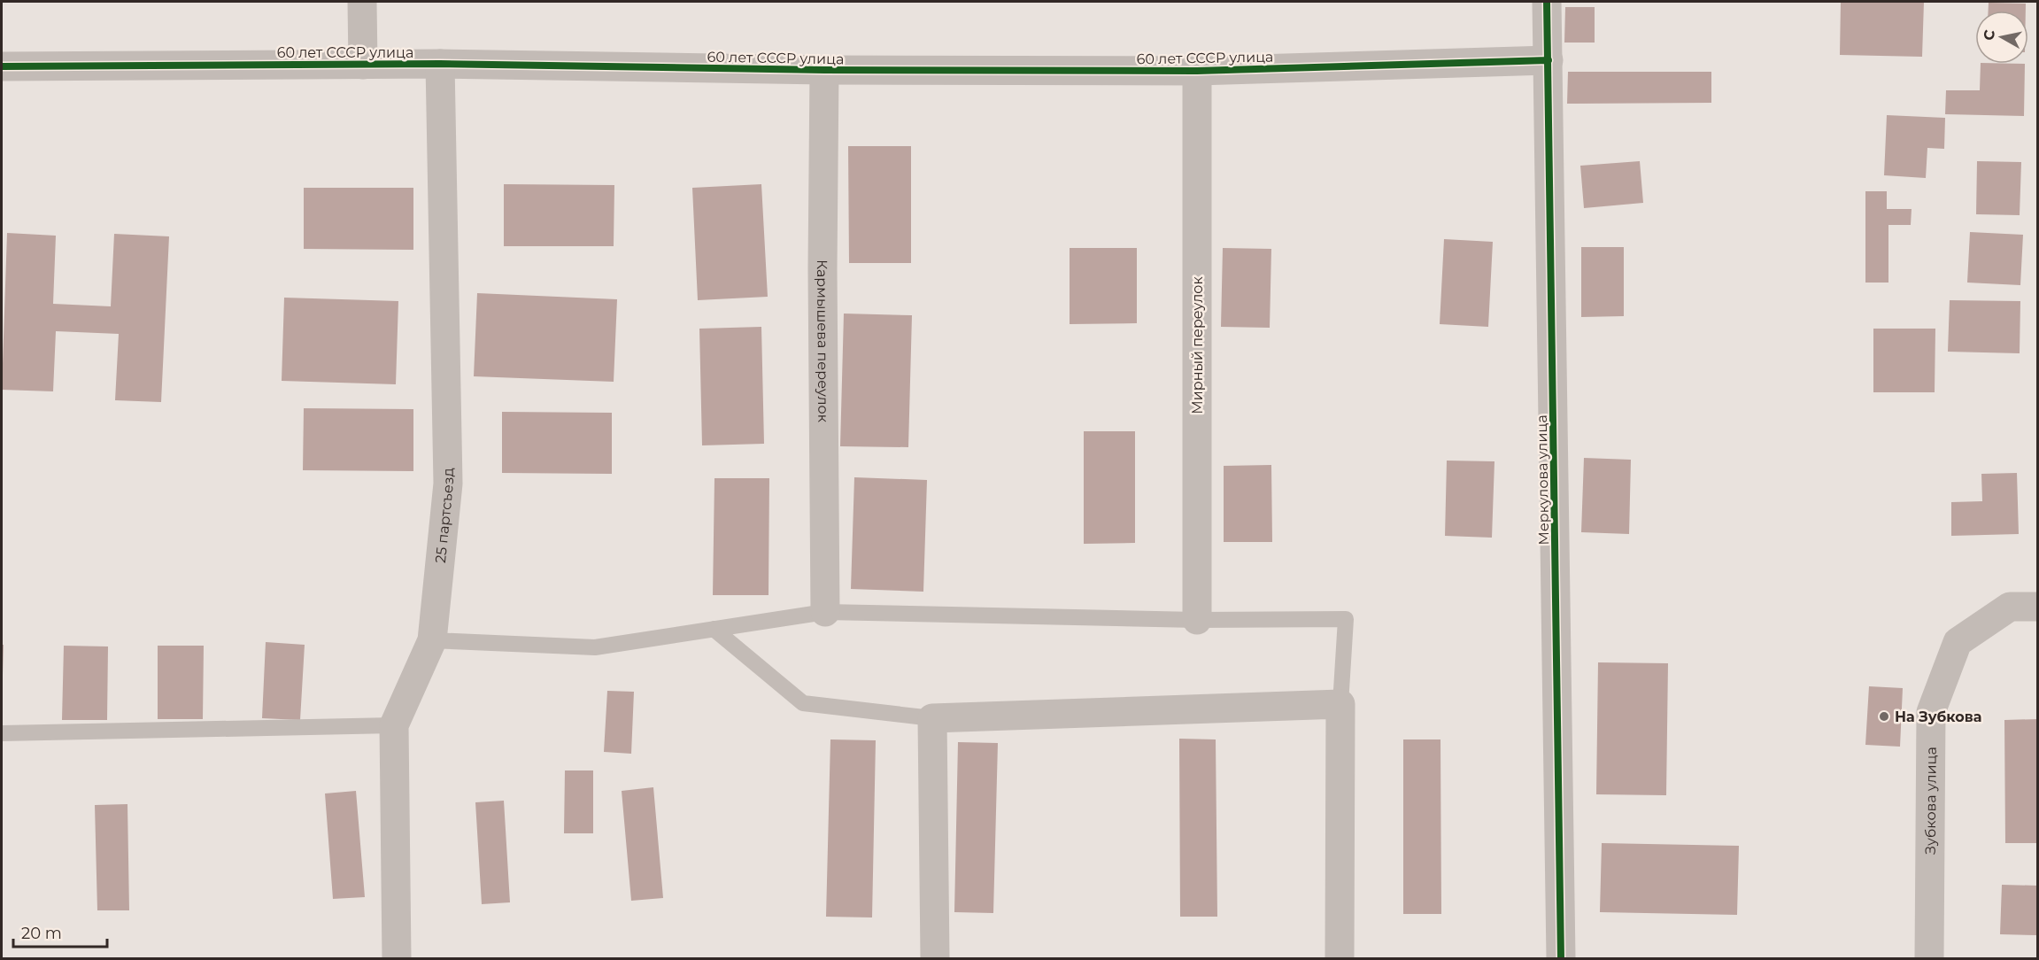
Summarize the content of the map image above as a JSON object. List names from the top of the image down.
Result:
{
  "streets": {
    "street": [
      "60 лет СССР улица",
      "Кармышева переулок",
      "Мирный переулок",
      "Меркулова улица",
      "25 партсъезд",
      "Зубкова улица"
    ]
  },
  "crossings": [
    ["60 лет СССР улица", "Кармышева переулок"],
    ["60 лет СССР улица", "Мирный переулок"],
    ["60 лет СССР улица", "Меркулова улица"],
    ["60 лет СССР улица", "25 партсъезд"]
  ],
  "places": ["На Зубкова"],
  "scale_bar": "20 m",
  "north": "left"
}
